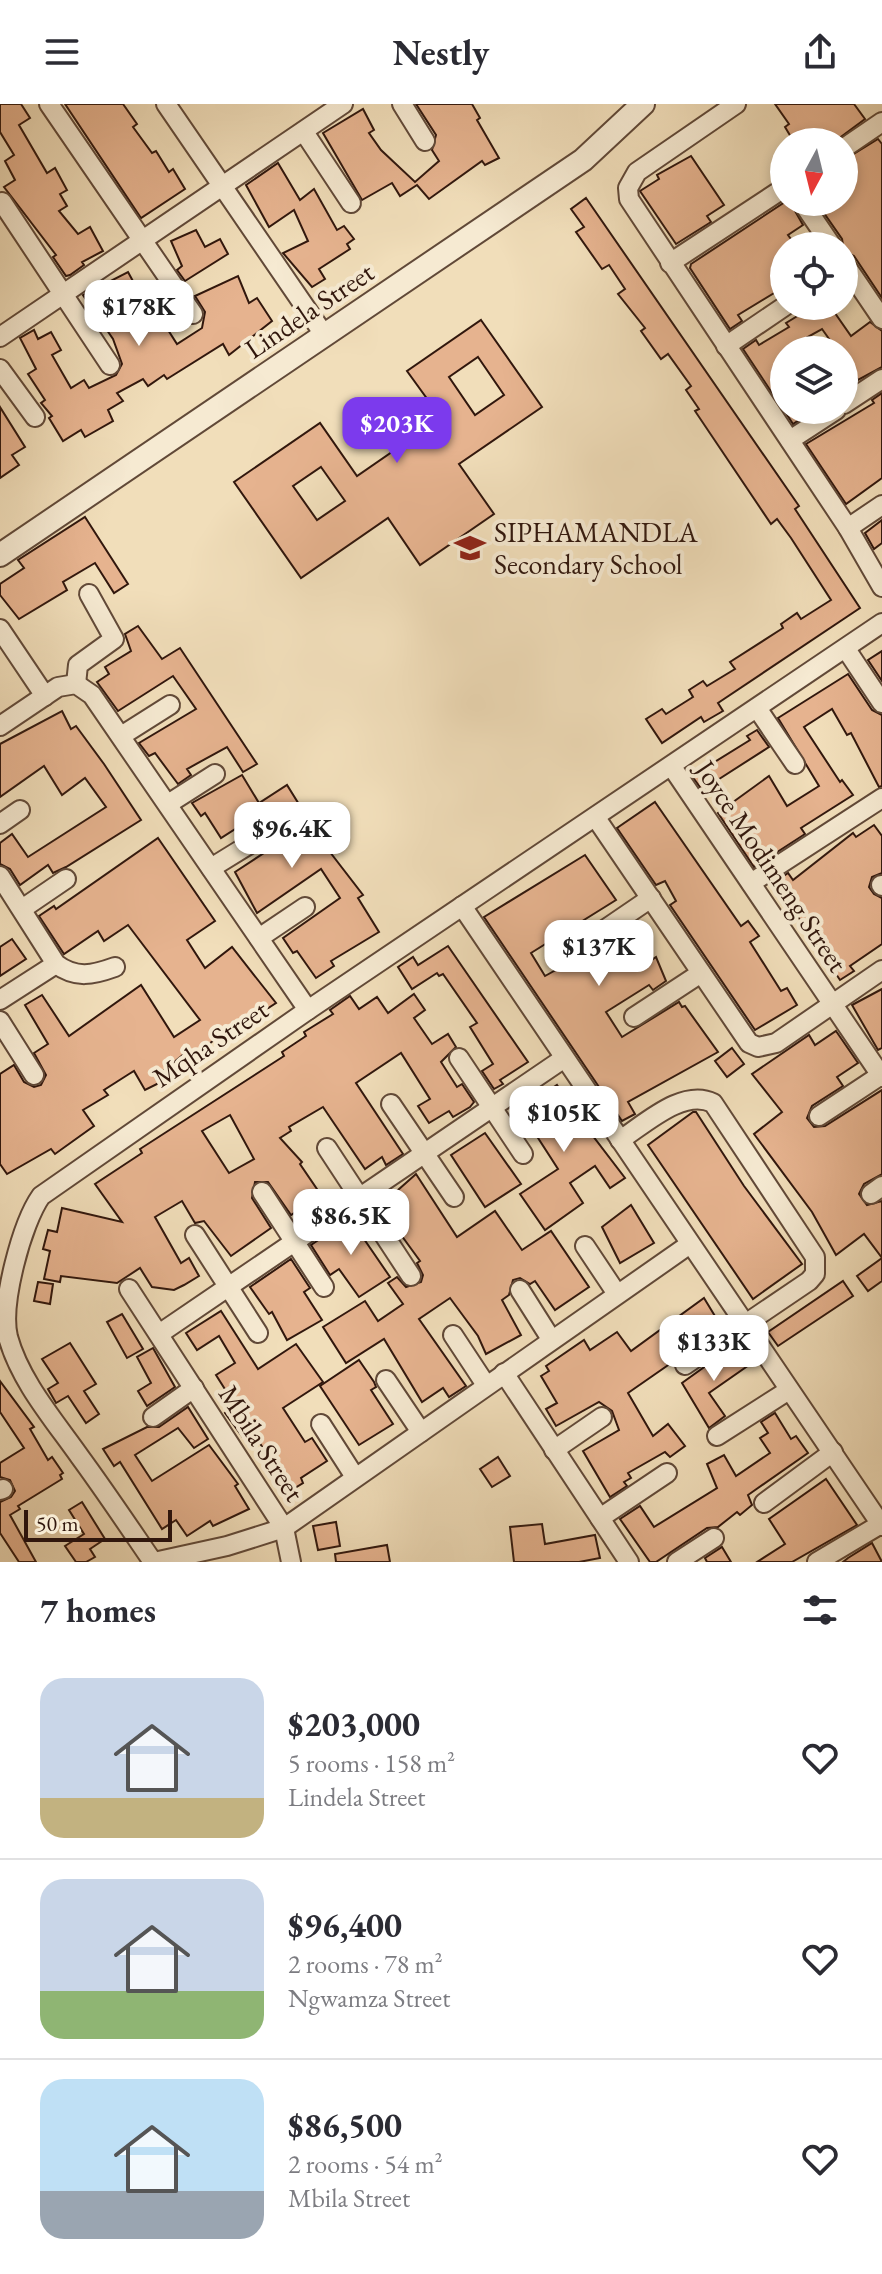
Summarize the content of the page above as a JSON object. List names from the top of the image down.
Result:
{
  "streets": {
    "street": [
      "Lindela Street",
      "Joyce Modimeng Street",
      "Mqha Street",
      "Mbila Street"
    ]
  },
  "crossings": [
    ["Joyce Modimeng Street", "Mqha Street"]
  ],
  "places": {
    "school or university": ["SIPHAMANDLA Secondary School"]
  },
  "scale_bar": "50 m",
  "north": "bottom",
  "page": {
    "header": "Nestly",
    "price": [
      "$178K",
      "$203K",
      "$96.4K",
      "$137K",
      "$105K",
      "$86.5K",
      "$133K"
    ],
    "scale": "50 m",
    "heading": "7 homes",
    "list": [
      {
        "name": "$203,000",
        "note": "5 rooms · 158 m² · Lindela Street"
      },
      {
        "name": "$96,400",
        "note": "2 rooms · 78 m² · Ngwamza Street"
      },
      {
        "name": "$86,500",
        "note": "2 rooms · 54 m² · Mbila Street"
      }
    ]
  }
}
